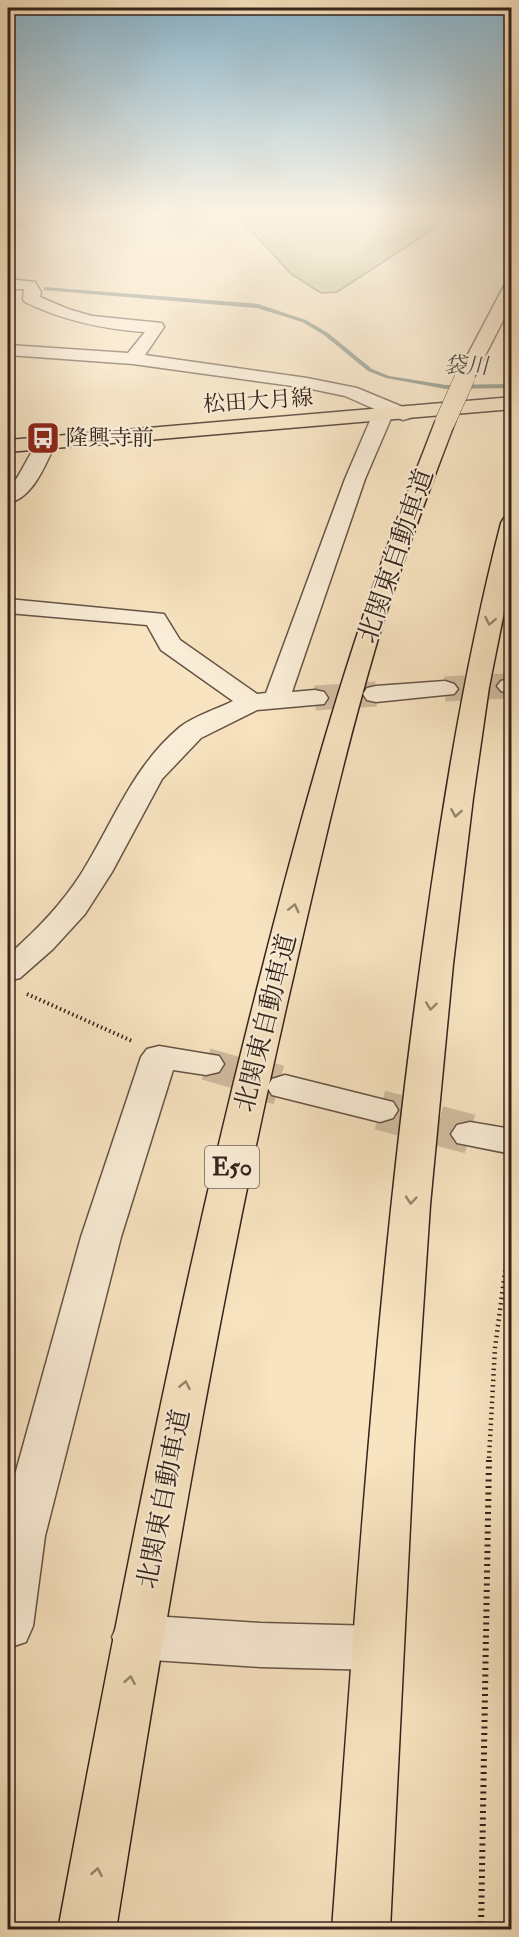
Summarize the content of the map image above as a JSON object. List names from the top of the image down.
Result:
{
  "streets": {
    "main road": ["松田大月線", "北関東自動車道", "E50"]
  },
  "water": ["袋川"],
  "places": {
    "bus stop": ["隆興寺前"]
  }
}
